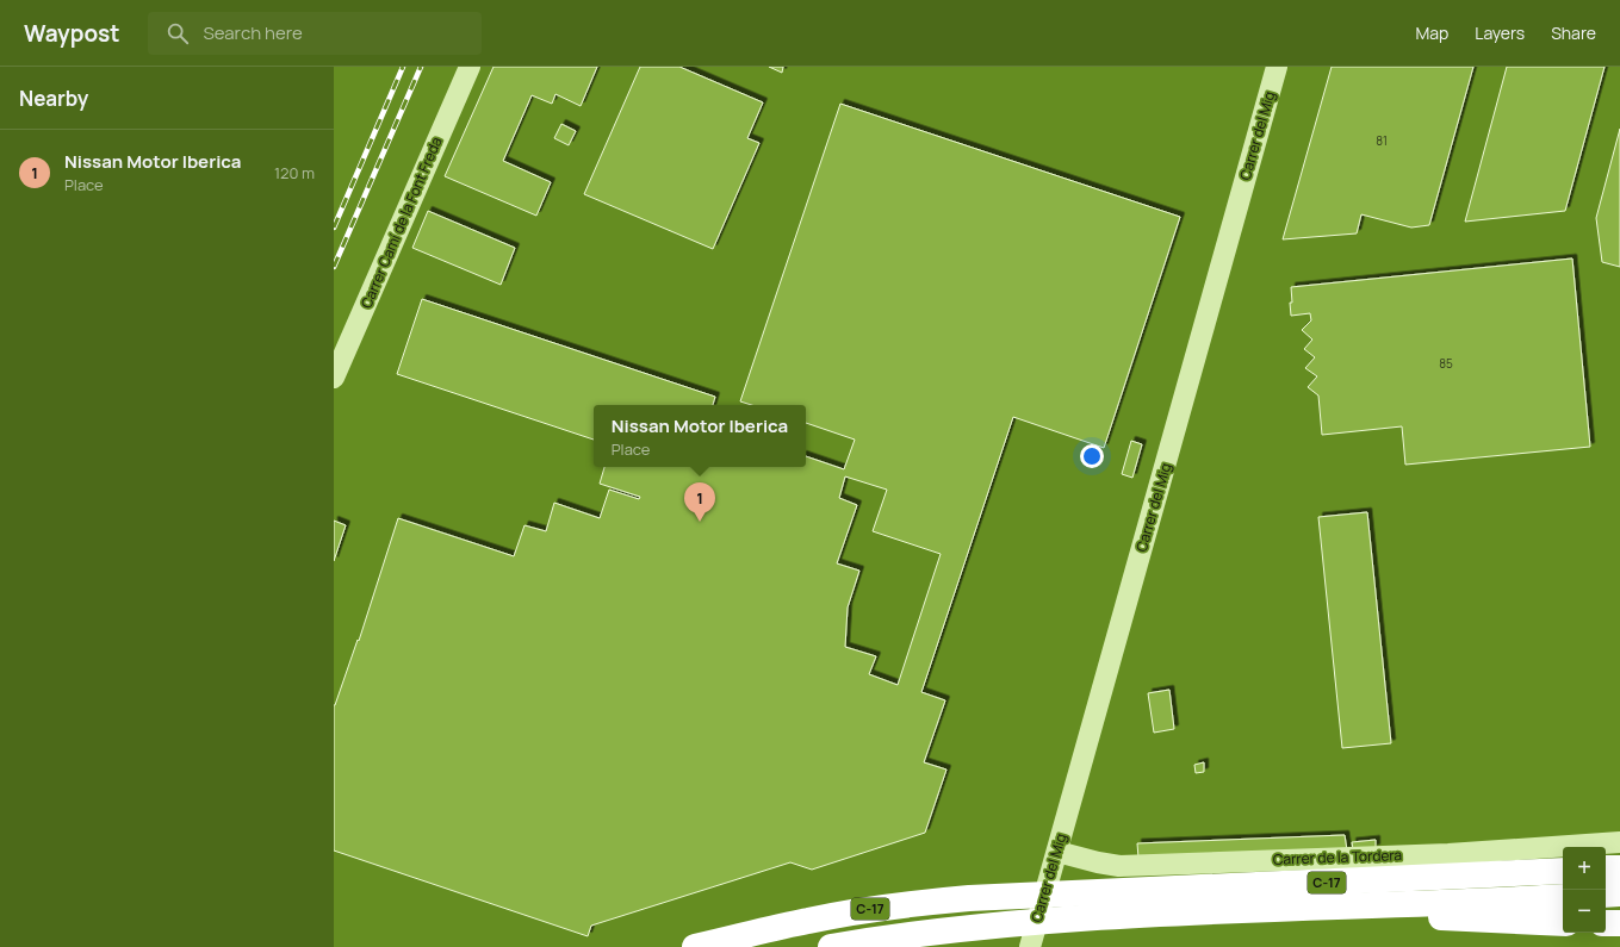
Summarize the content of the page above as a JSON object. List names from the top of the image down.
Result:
{
  "streets": {
    "highway": ["C-17"],
    "street": ["Carrer del Mig", "Carrer Camí de la Font Freda", "Carrer de la Tordera"]
  },
  "crossings": [
    ["Carrer del Mig", "Carrer de la Tordera"]
  ],
  "house_numbers": ["81", "85"],
  "page": {
    "header": "Waypost",
    "search": "Search here",
    "nav": ["Map", "Layers", "Share"],
    "heading": "Nearby",
    "list": [
      {
        "mark": "1",
        "name": "Nissan Motor Iberica",
        "note": "Place",
        "value": "120 m"
      }
    ],
    "popup": ["Nissan Motor Iberica", "Place"],
    "pins": "1",
    "map_buttons": ["+", "−"]
  }
}
